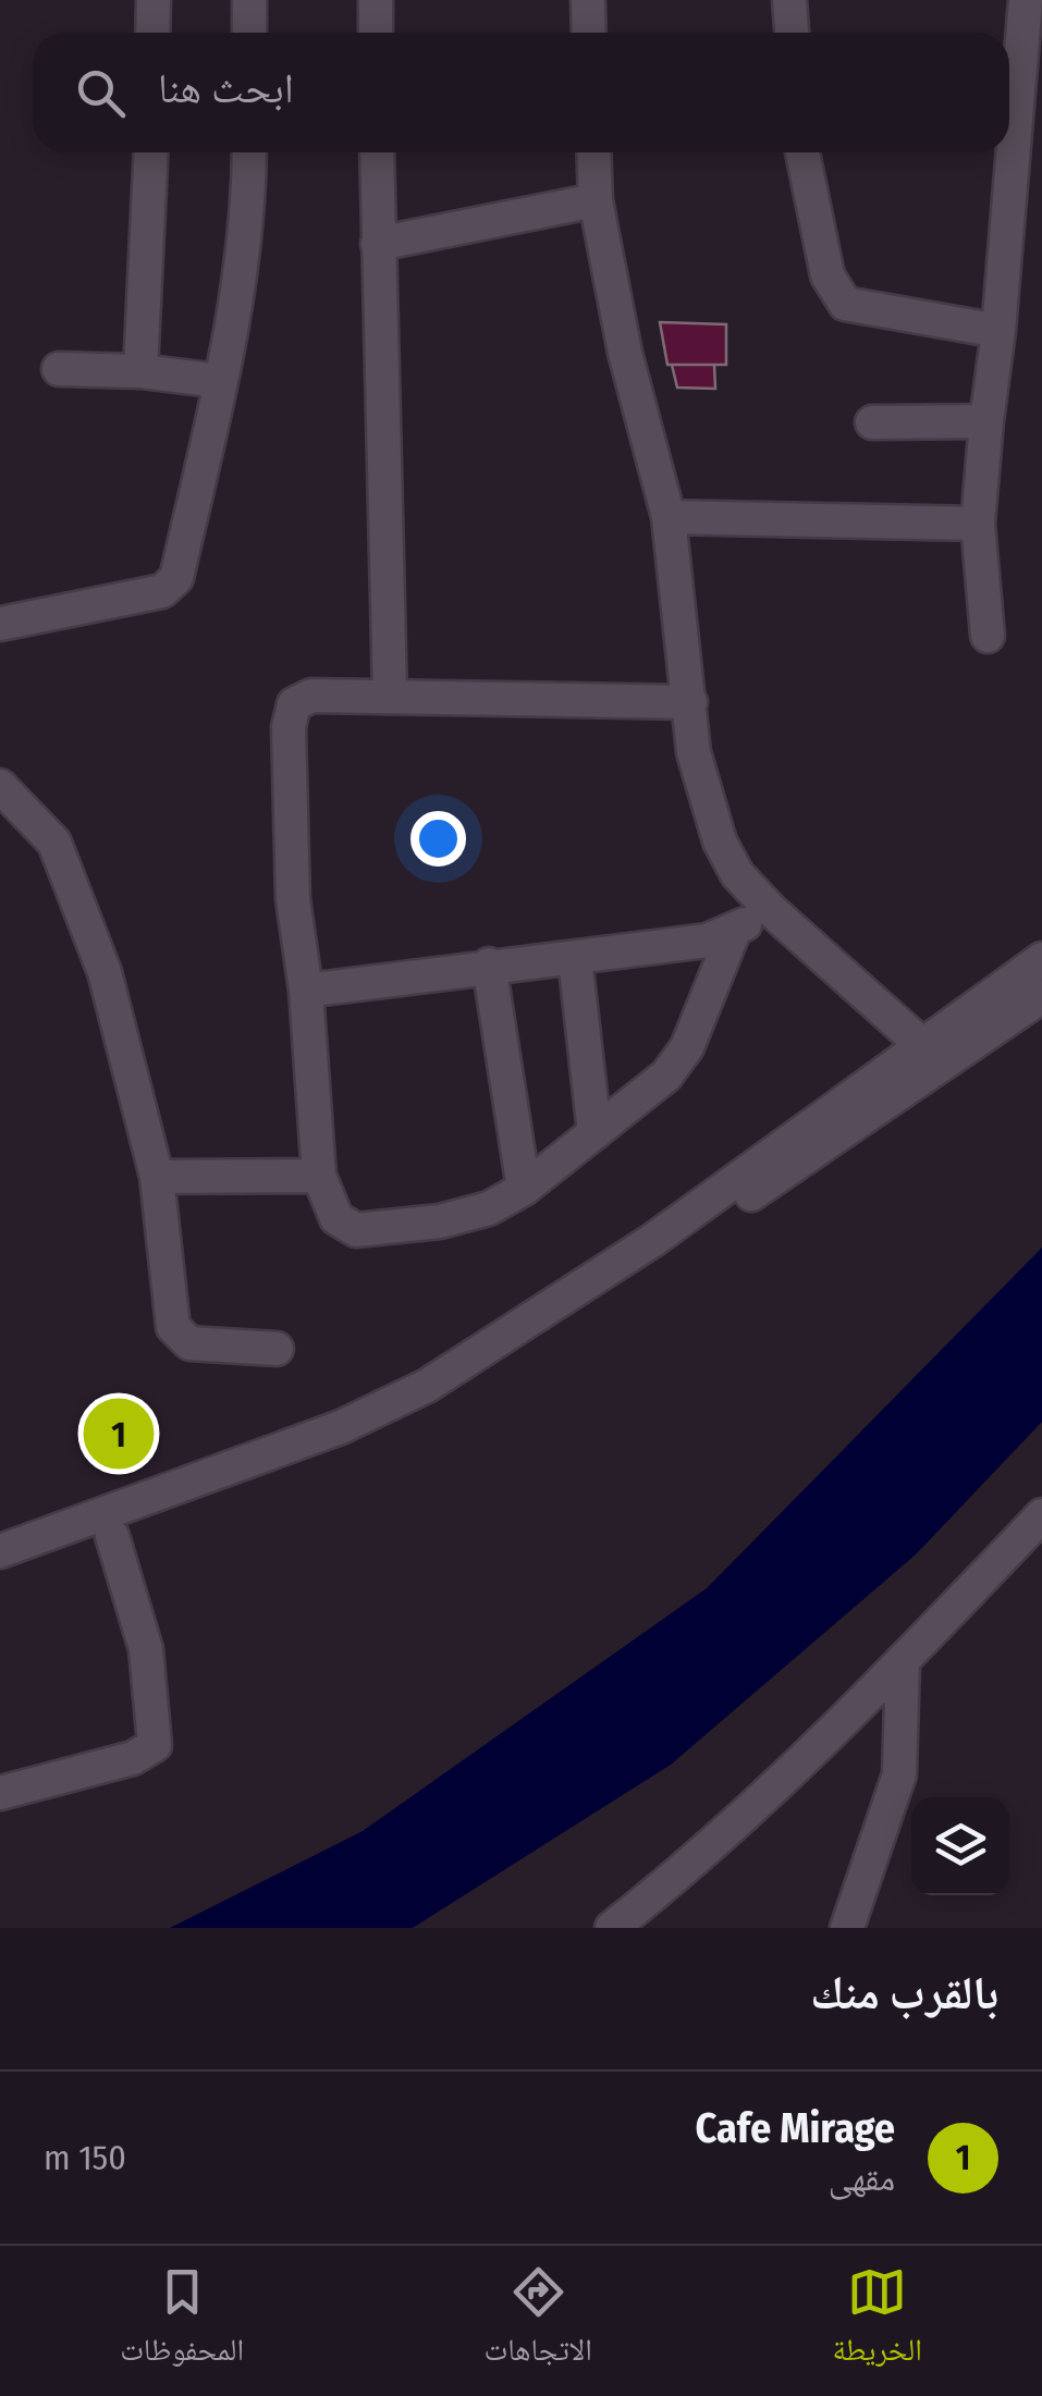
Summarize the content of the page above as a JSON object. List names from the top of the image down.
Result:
{
  "page": {
    "search": "ابحث هنا",
    "pins": "1",
    "heading": "بالقرب منك",
    "list": [
      {
        "mark": "1",
        "name": "Cafe Mirage",
        "note": "مقهى",
        "value": "150 m"
      }
    ],
    "nav": ["الخريطة", "الاتجاهات", "المحفوظات"]
  }
}
